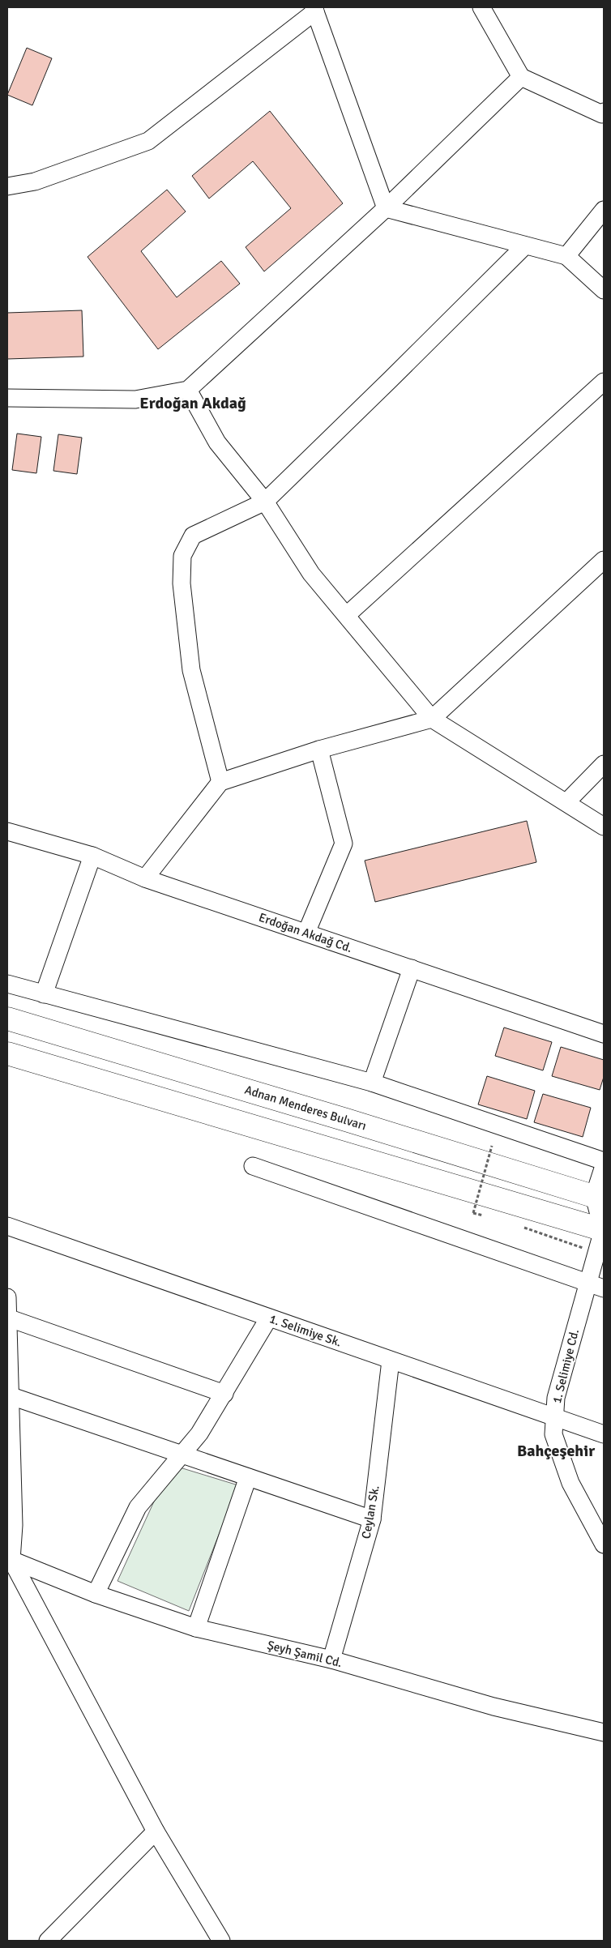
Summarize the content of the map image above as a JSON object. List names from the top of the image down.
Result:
{
  "streets": {
    "highway": ["Adnan Menderes Bulvarı"],
    "street": [
      "Erdoğan Akdağ Cd.",
      "1. Selimiye Sk.",
      "1. Selimiye Cd.",
      "Ceylan Sk.",
      "Şeyh Şamil Cd."
    ]
  },
  "crossings": [
    ["1. Selimiye Sk.", "1. Selimiye Cd."],
    ["1. Selimiye Sk.", "Ceylan Sk."],
    ["Ceylan Sk.", "Şeyh Şamil Cd."]
  ],
  "districts": ["Erdoğan Akdağ", "Bahçeşehir"]
}
